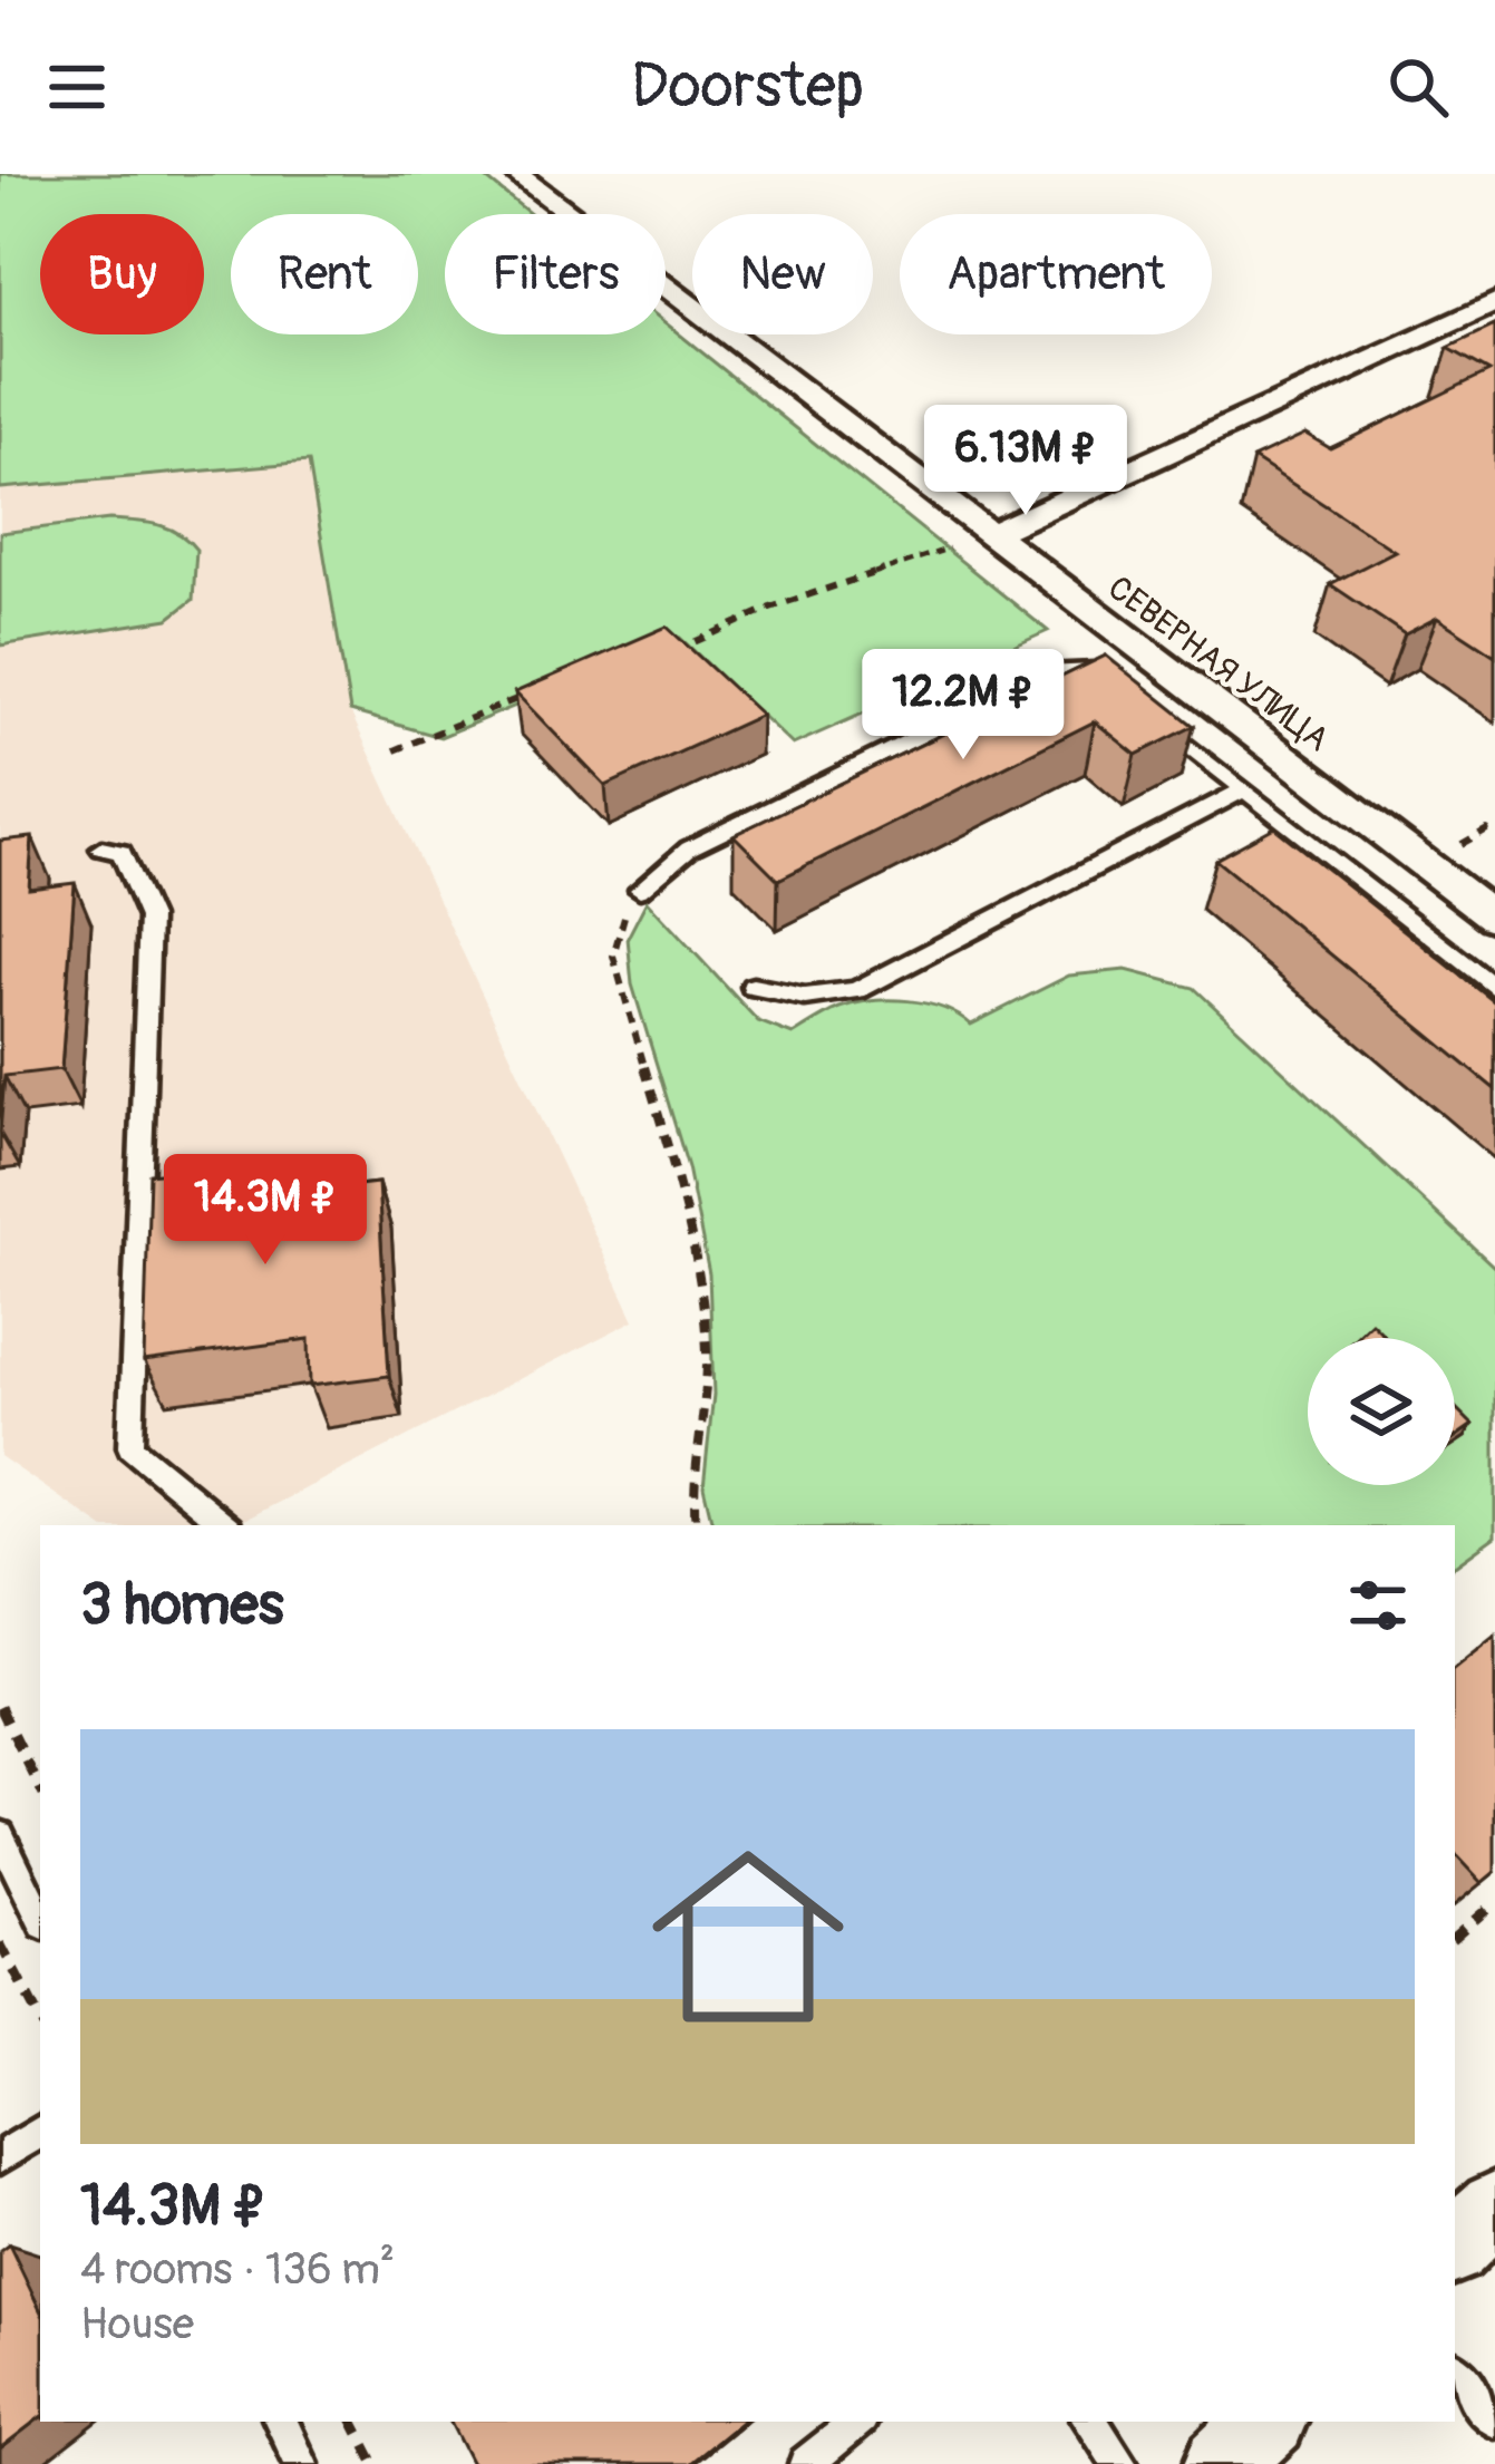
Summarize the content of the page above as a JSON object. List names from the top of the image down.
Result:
{
  "streets": {
    "street": ["СЕВЕРНАЯ УЛИЦА"]
  },
  "page": {
    "header": "Doorstep",
    "chip": [
      "Buy",
      "Rent",
      "Filters",
      "New",
      "Apartment"
    ],
    "price": ["6.13M ₽", "12.2M ₽", "14.3M ₽"],
    "heading": "3 homes",
    "list": [
      {
        "name": "14.3M ₽",
        "note": "4 rooms · 136 m² · House"
      }
    ]
  }
}
